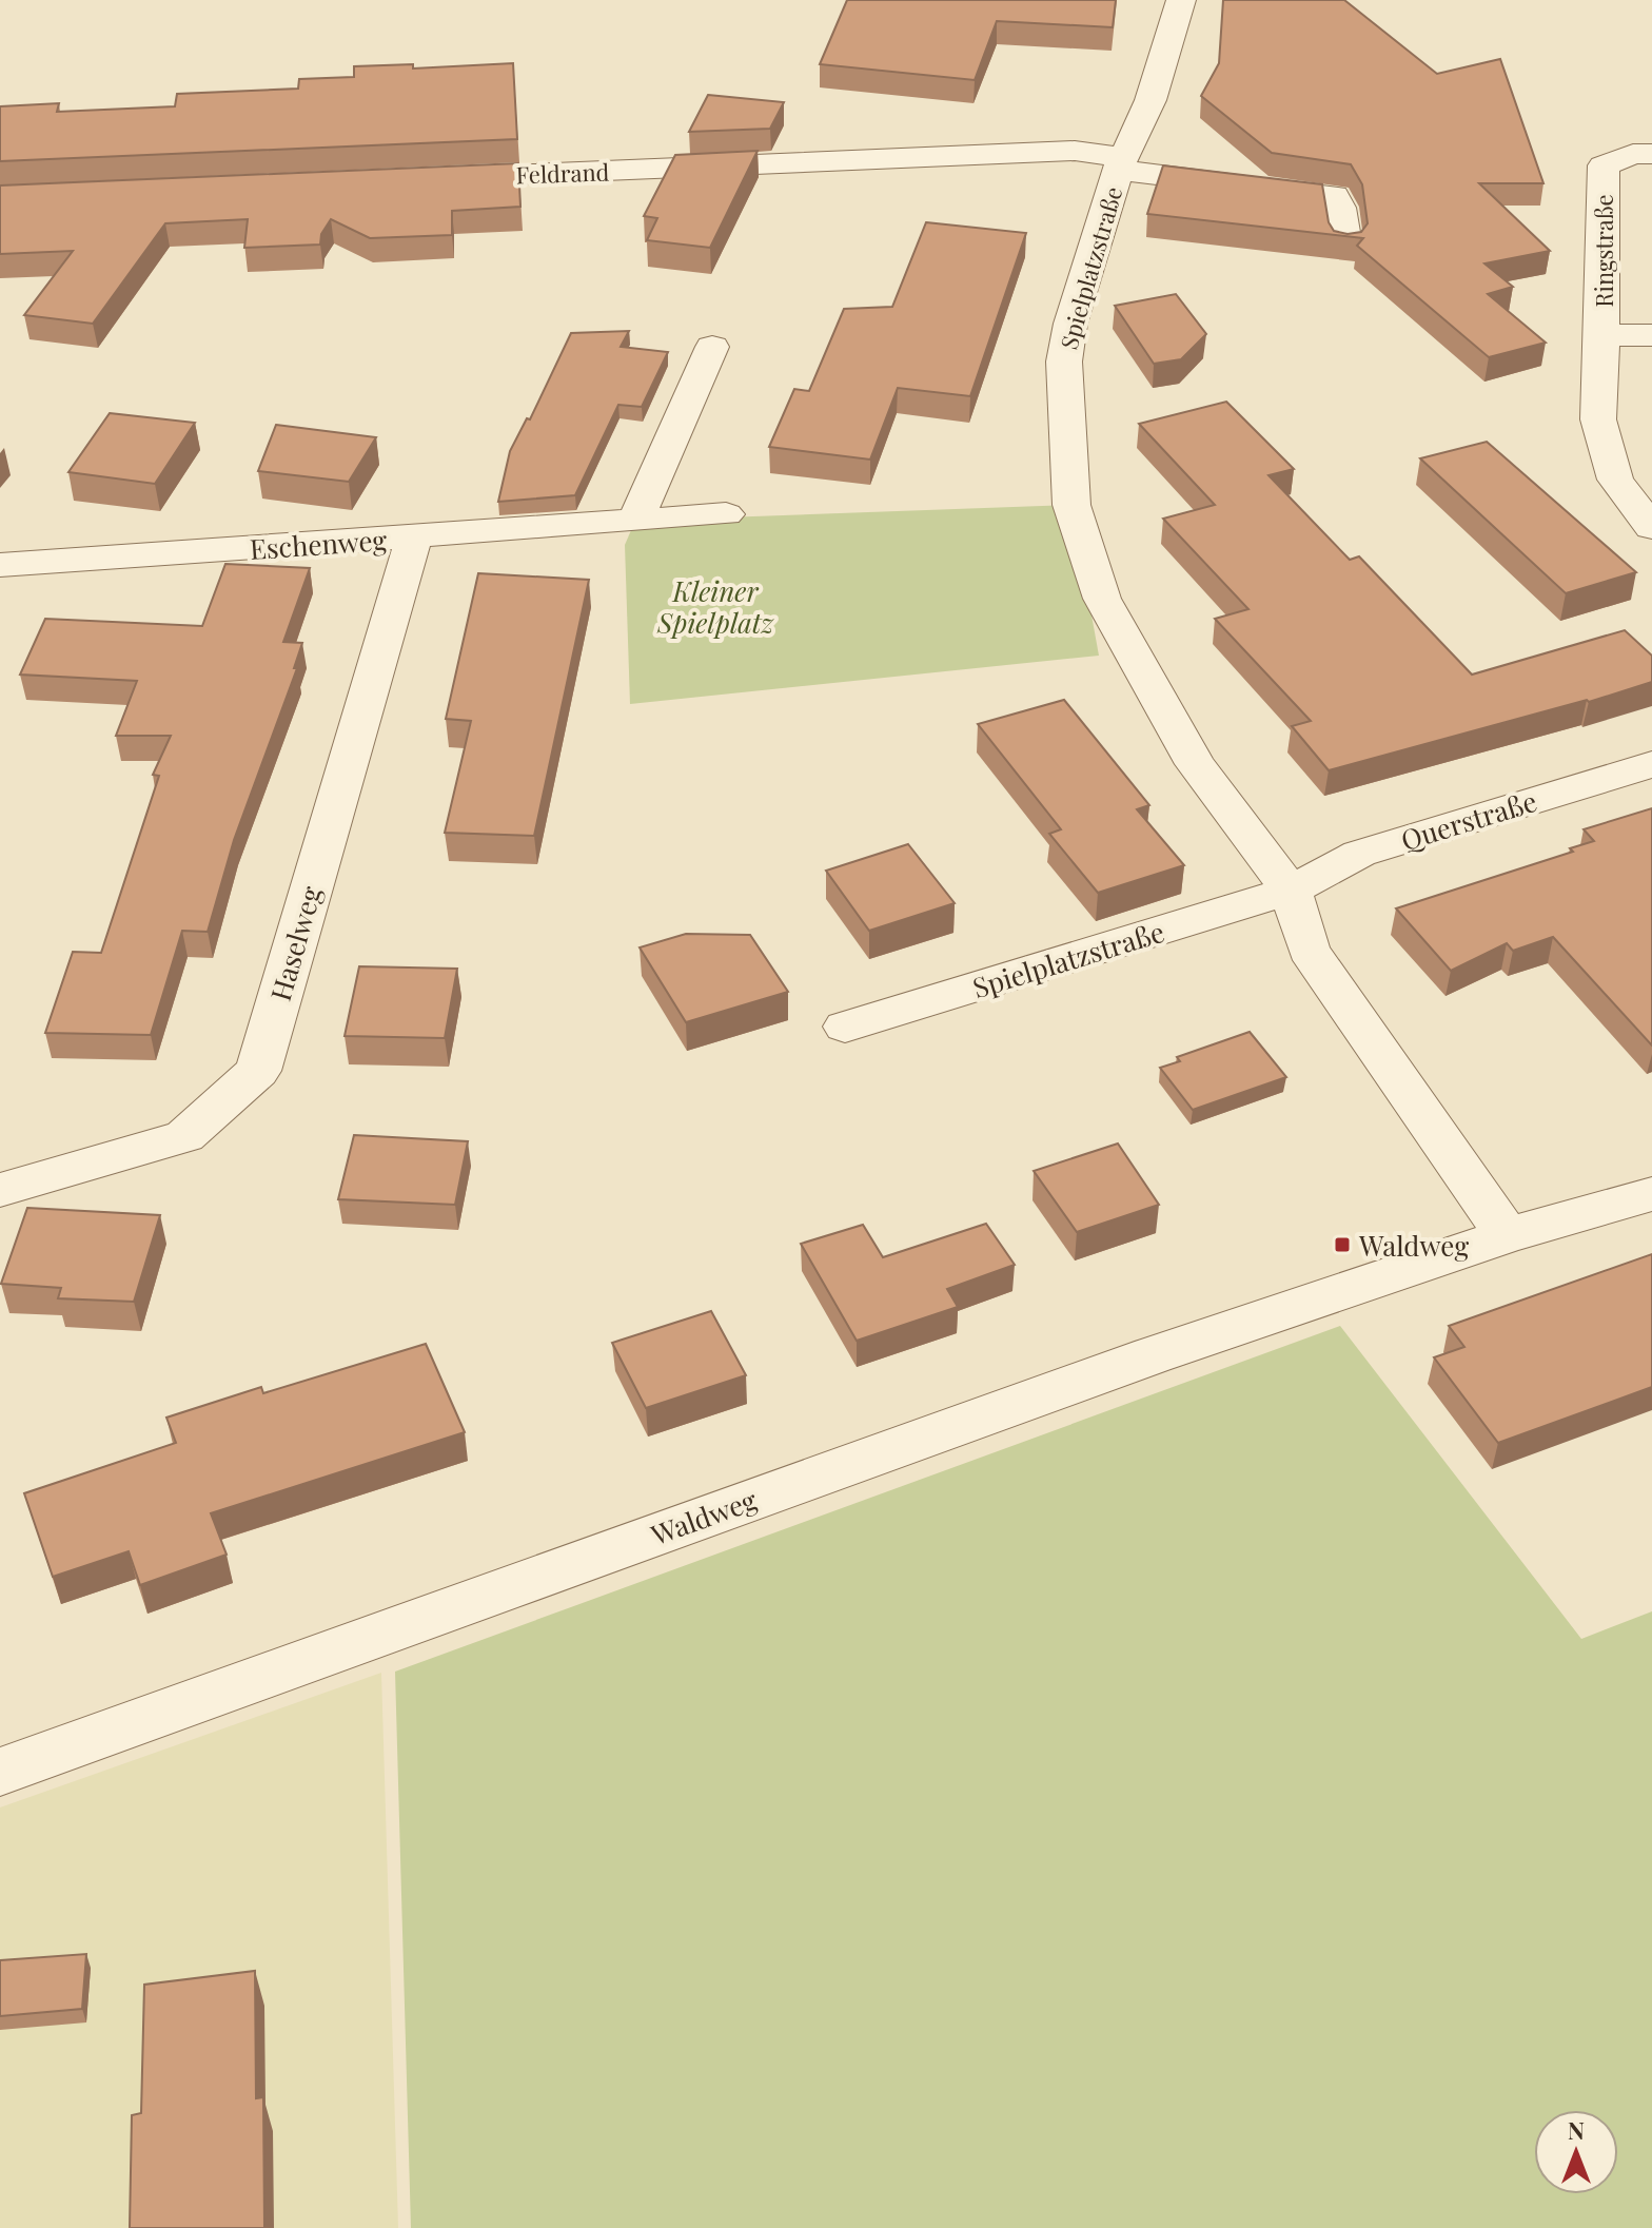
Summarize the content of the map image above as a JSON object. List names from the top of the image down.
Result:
{
  "streets": {
    "street": [
      "Feldrand",
      "Ringstraße",
      "Spielplatzstraße",
      "Eschenweg",
      "Querstraße",
      "Haselweg",
      "Waldweg"
    ]
  },
  "crossings": [
    ["Feldrand", "Spielplatzstraße"],
    ["Spielplatzstraße", "Querstraße"],
    ["Spielplatzstraße", "Waldweg"],
    ["Eschenweg", "Haselweg"]
  ],
  "parks": ["Kleiner Spielplatz"],
  "places": {
    "transit": ["Waldweg"]
  },
  "north": "top"
}
